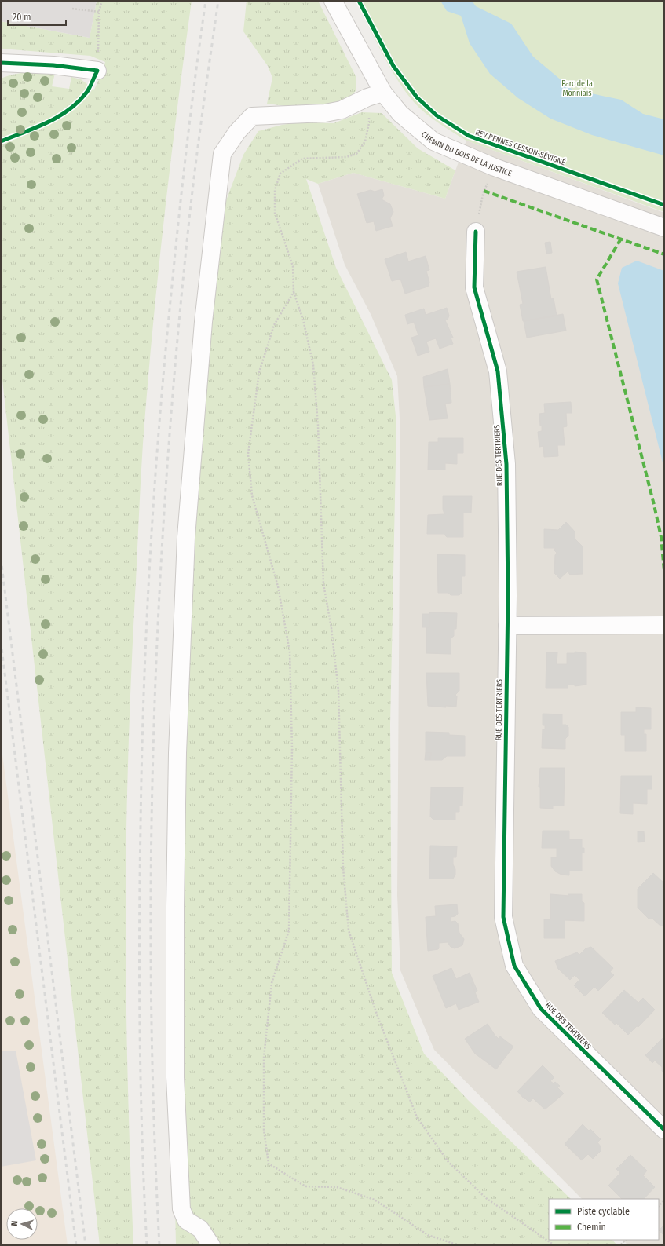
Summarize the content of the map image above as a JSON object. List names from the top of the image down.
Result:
{
  "streets": {
    "street": ["CHEMIN DU BOIS DE LA JUSTICE", "RUE DES TERTRIERS"],
    "cycle path": ["REV RENNES CESSON-SÉVIGNÉ"]
  },
  "parks": ["Parc de la Monniais"],
  "legend": ["Piste cyclable", "Chemin"],
  "scale_bar": "20 m",
  "north": "left"
}
